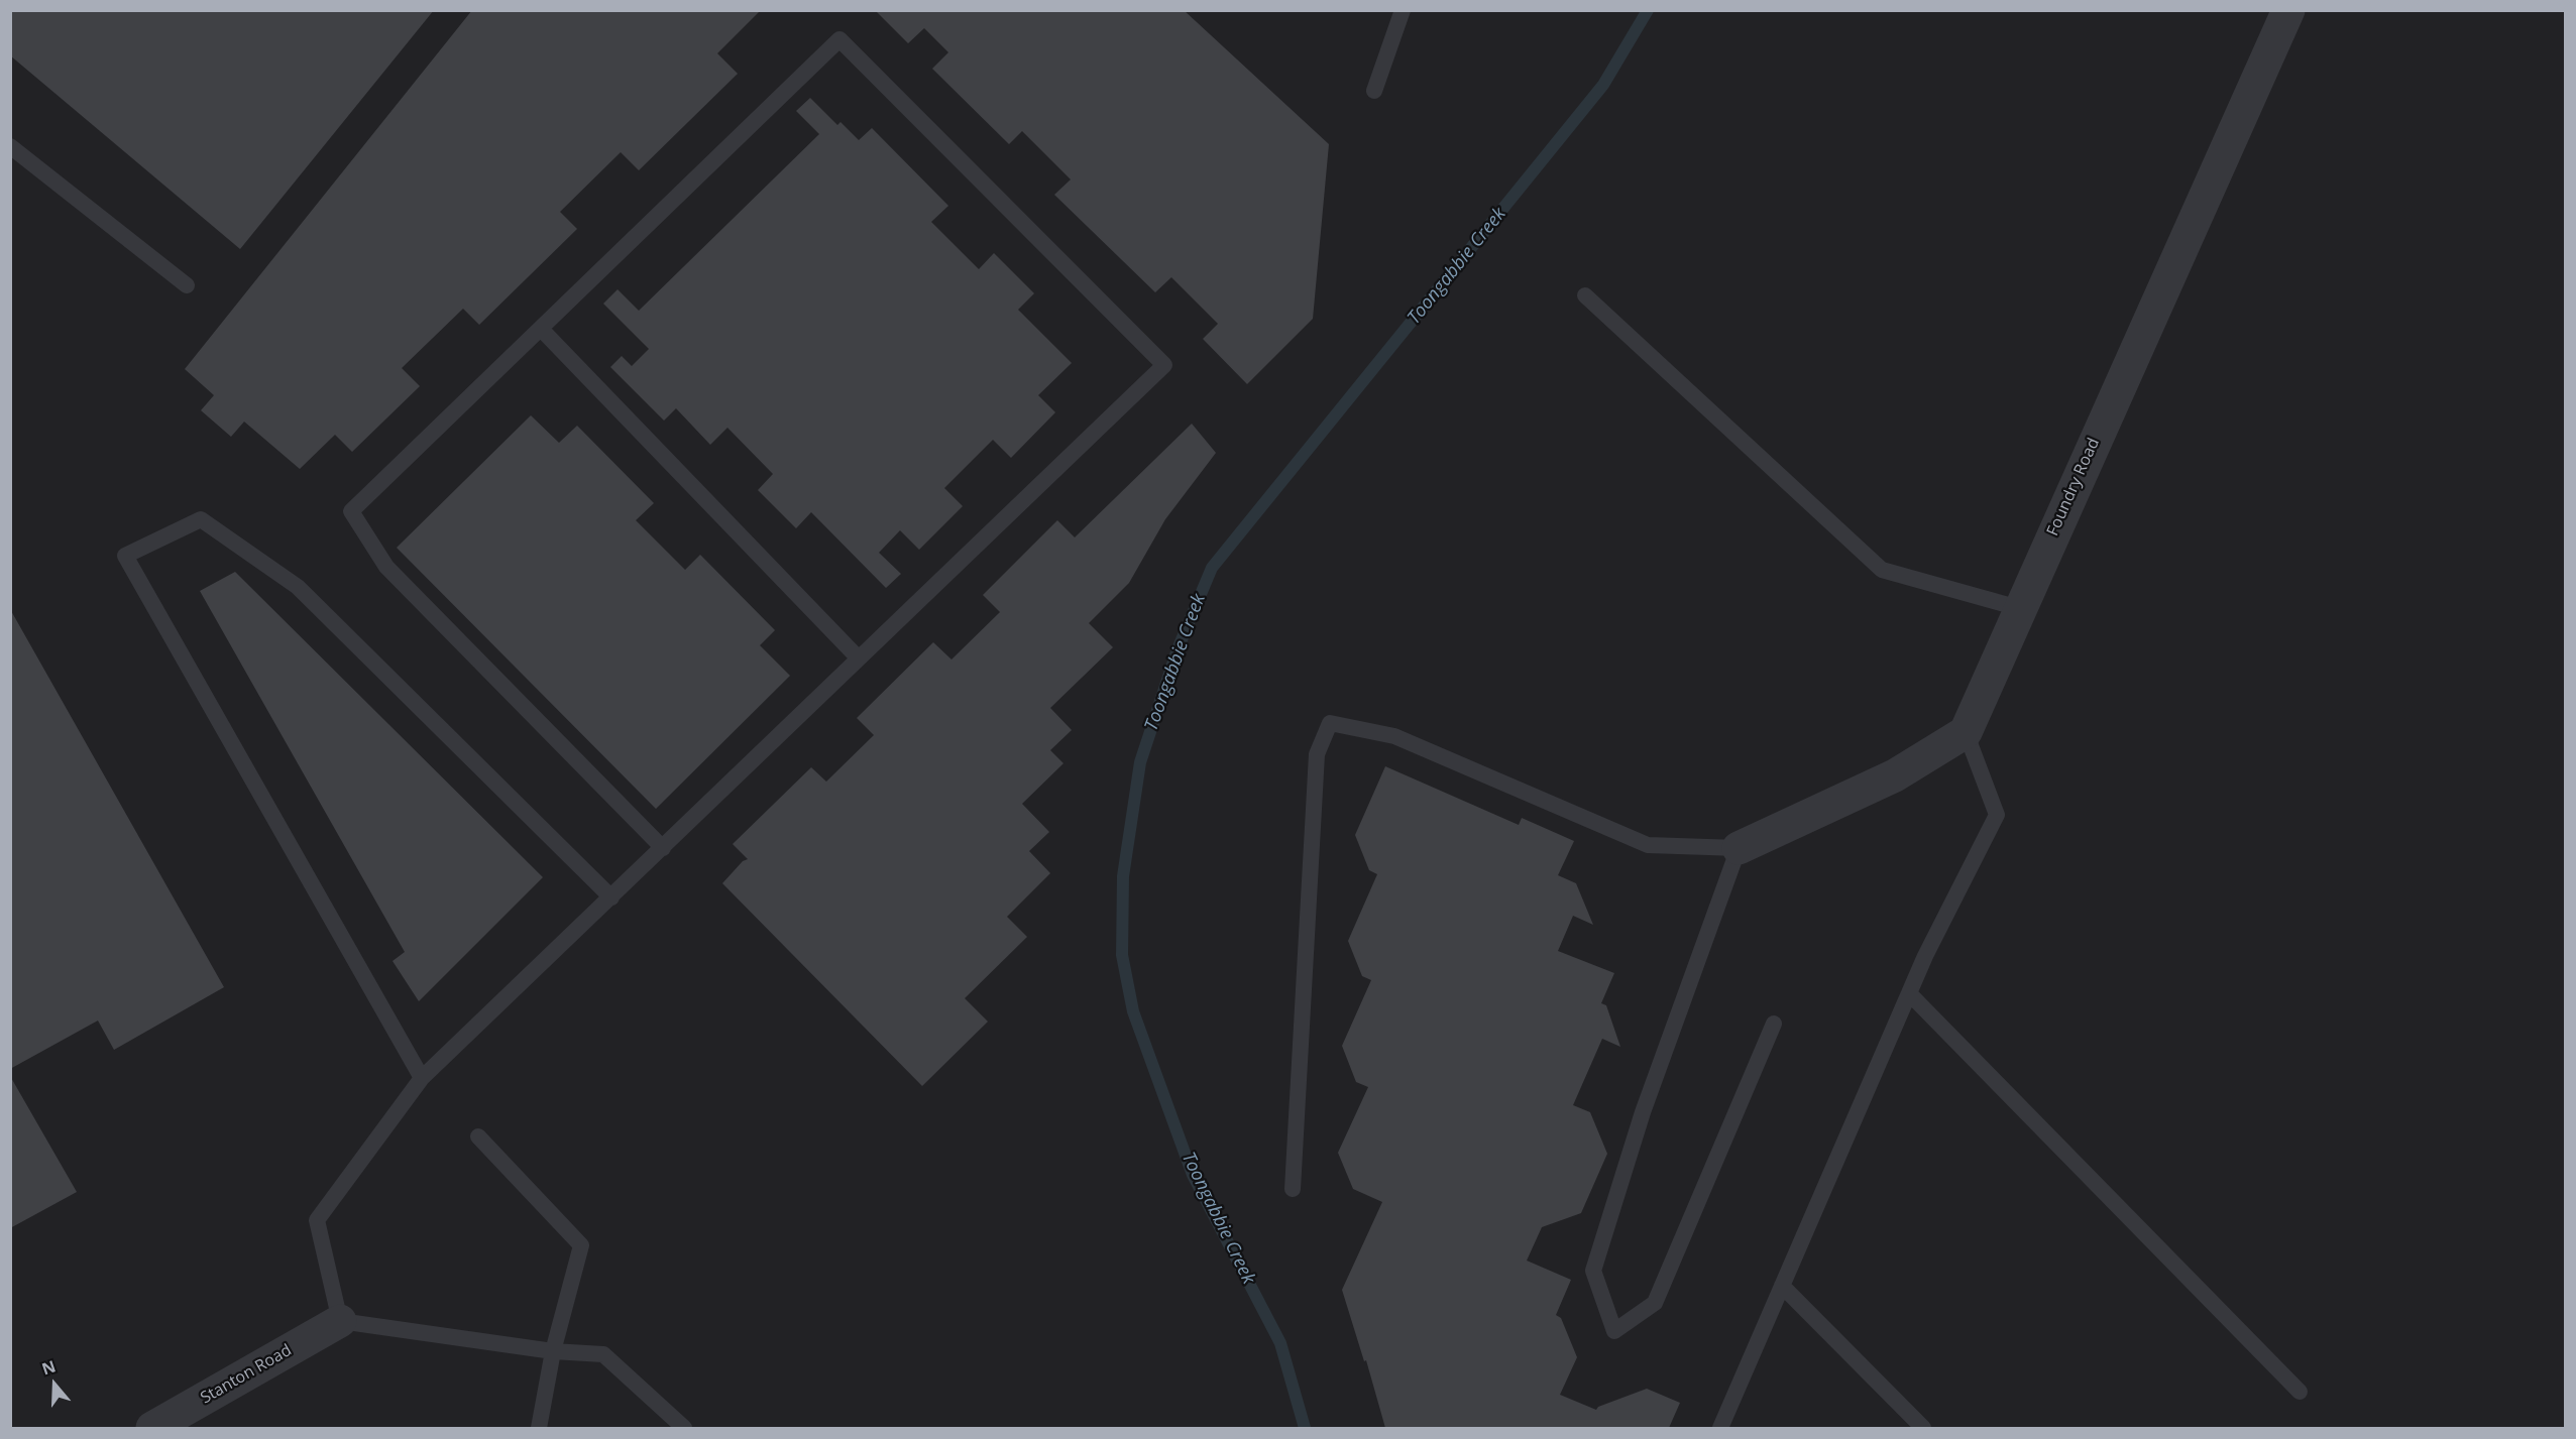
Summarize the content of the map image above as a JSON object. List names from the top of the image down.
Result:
{
  "streets": {
    "street": ["Foundry Road", "Stanton Road"]
  },
  "water": ["Toongabbie Creek"],
  "north": "top"
}
